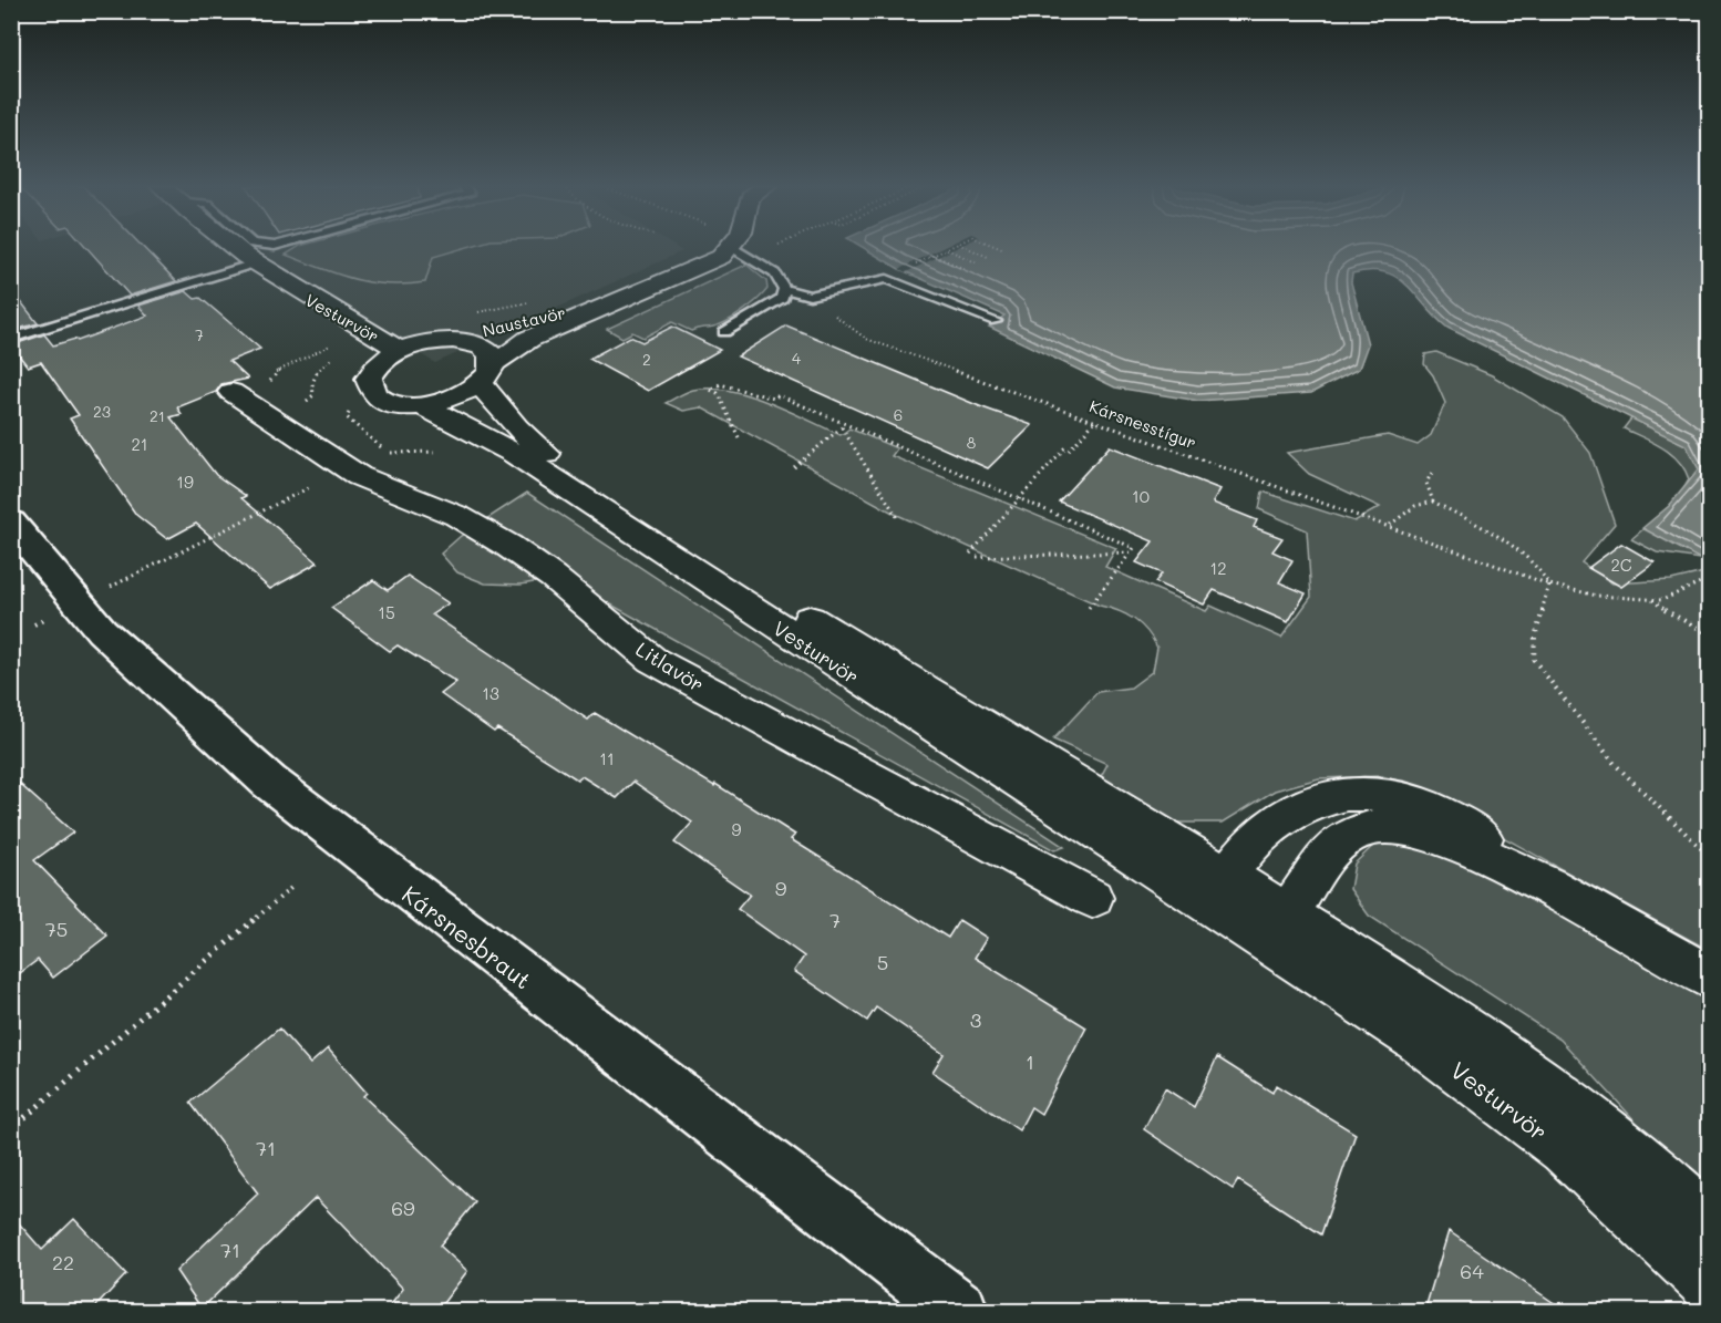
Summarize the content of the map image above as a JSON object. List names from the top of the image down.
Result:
{
  "streets": {
    "street": [
      "Vesturvör",
      "Naustavör",
      "Litlavör",
      "Kársnesbraut"
    ],
    "path": ["Kársnesstígur"]
  },
  "crossings": [
    ["Vesturvör", "Naustavör"]
  ],
  "house_numbers": [
    "7",
    "4",
    "2",
    "23",
    "6",
    "21",
    "8",
    "21",
    "19",
    "10",
    "2C",
    "12",
    "15",
    "13",
    "11",
    "9",
    "9",
    "7",
    "75",
    "5",
    "3",
    "1",
    "71",
    "69",
    "71",
    "22",
    "64"
  ]
}
